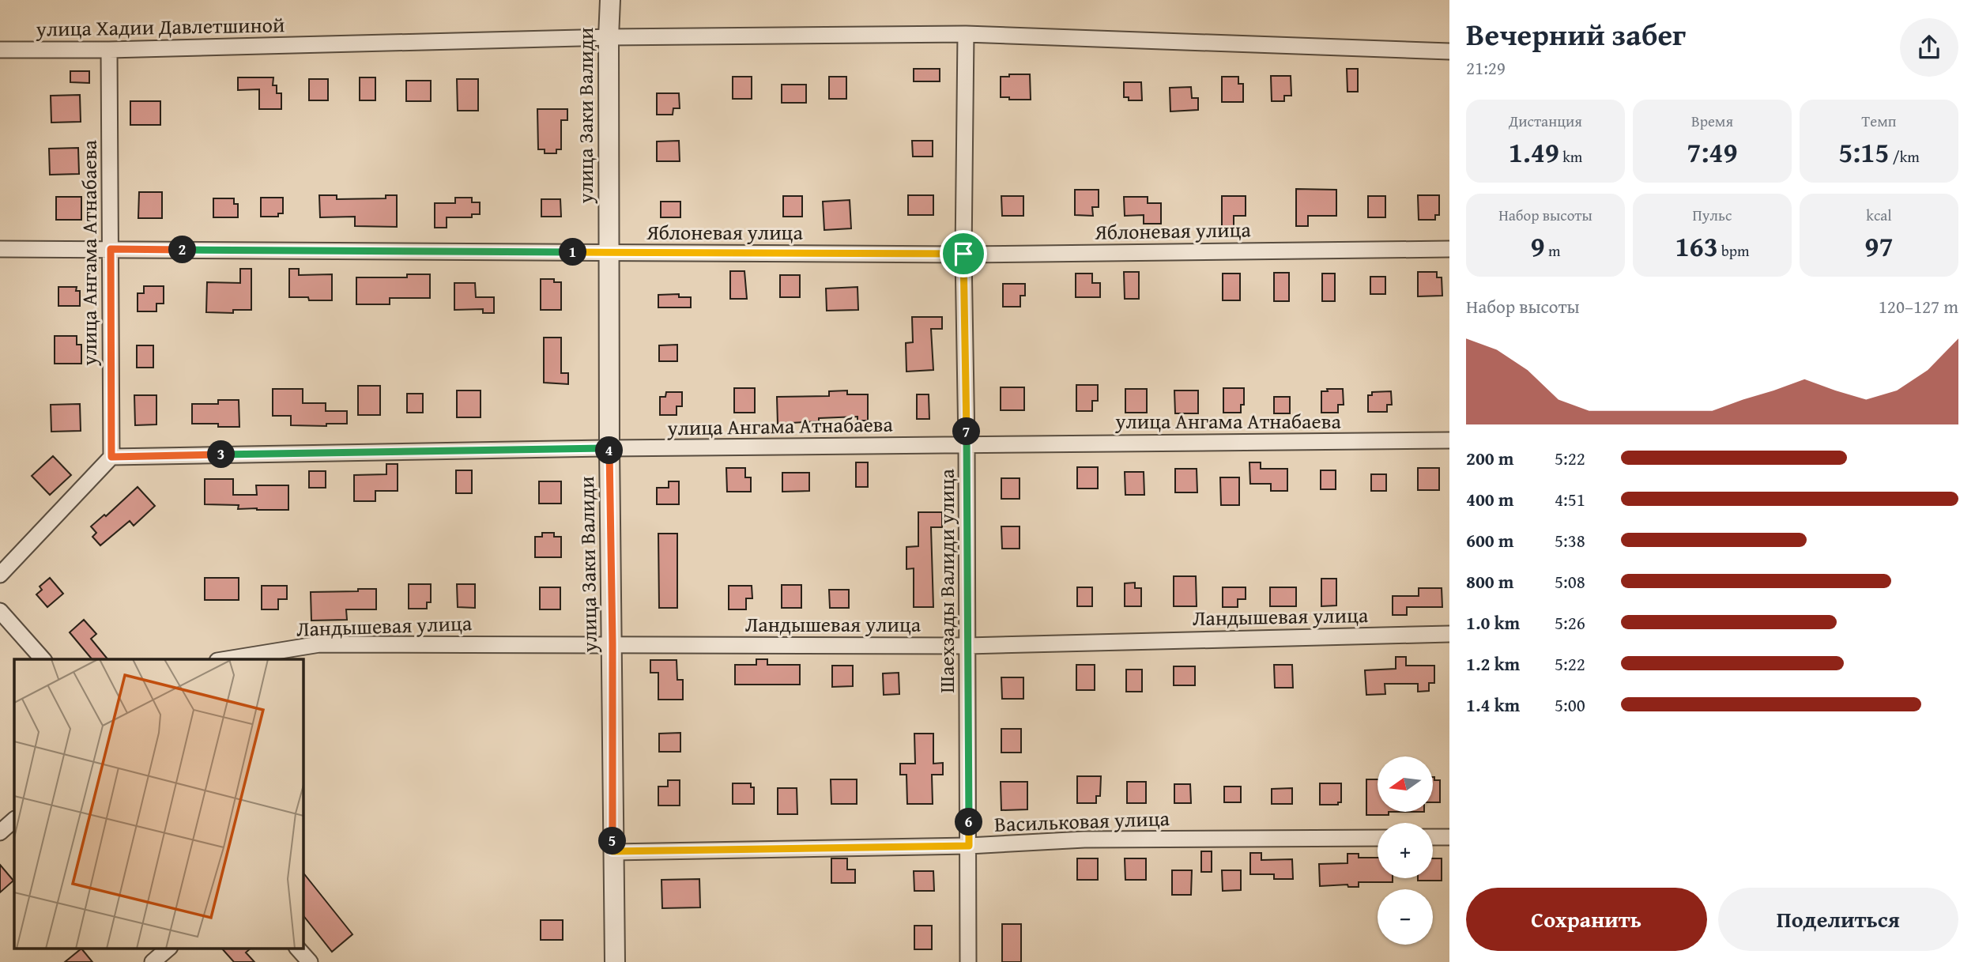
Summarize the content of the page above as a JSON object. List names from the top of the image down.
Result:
{
  "streets": {
    "street": [
      "улица Хадии Давлетшиной",
      "улица Заки Валиди",
      "Яблоневая улица",
      "улица Ангама Атнабаева",
      "Шаехзады Валиди улица",
      "Ландышевая улица",
      "Васильковая улица"
    ]
  },
  "crossings": [
    ["улица Хадии Давлетшиной", "улица Заки Валиди"],
    ["улица Хадии Давлетшиной", "улица Ангама Атнабаева"],
    ["улица Хадии Давлетшиной", "Шаехзады Валиди улица"],
    ["улица Заки Валиди", "Яблоневая улица"],
    ["улица Заки Валиди", "улица Ангама Атнабаева"],
    ["улица Заки Валиди", "Ландышевая улица"],
    ["улица Заки Валиди", "Васильковая улица"],
    ["Яблоневая улица", "улица Ангама Атнабаева"],
    ["Яблоневая улица", "Шаехзады Валиди улица"],
    ["улица Ангама Атнабаева", "Шаехзады Валиди улица"],
    ["Шаехзады Валиди улица", "Ландышевая улица"],
    ["Шаехзады Валиди улица", "Васильковая улица"]
  ],
  "north": "left",
  "page": {
    "heading": ["Вечерний забег", "21:29"],
    "stats": [
      ["Дистанция", "1.49 km"],
      ["Время", "7:49"],
      ["Темп", "5:15 /km"],
      ["Набор высоты", "9 m"],
      ["Пульс", "163 bpm"],
      ["kcal", "97"]
    ],
    "pins": [
      "2",
      "1",
      "7",
      "4",
      "3",
      "6",
      "5"
    ],
    "chart": ["Набор высоты", "120–127 m"],
    "list": [
      {
        "name": "200 m",
        "note": "5:22"
      },
      {
        "name": "400 m",
        "note": "4:51"
      },
      {
        "name": "600 m",
        "note": "5:38"
      },
      {
        "name": "800 m",
        "note": "5:08"
      },
      {
        "name": "1.0 km",
        "note": "5:26"
      },
      {
        "name": "1.2 km",
        "note": "5:22"
      },
      {
        "name": "1.4 km",
        "note": "5:00"
      }
    ],
    "map_buttons": ["+", "−"],
    "buttons": ["Сохранить", "Поделиться"]
  }
}
